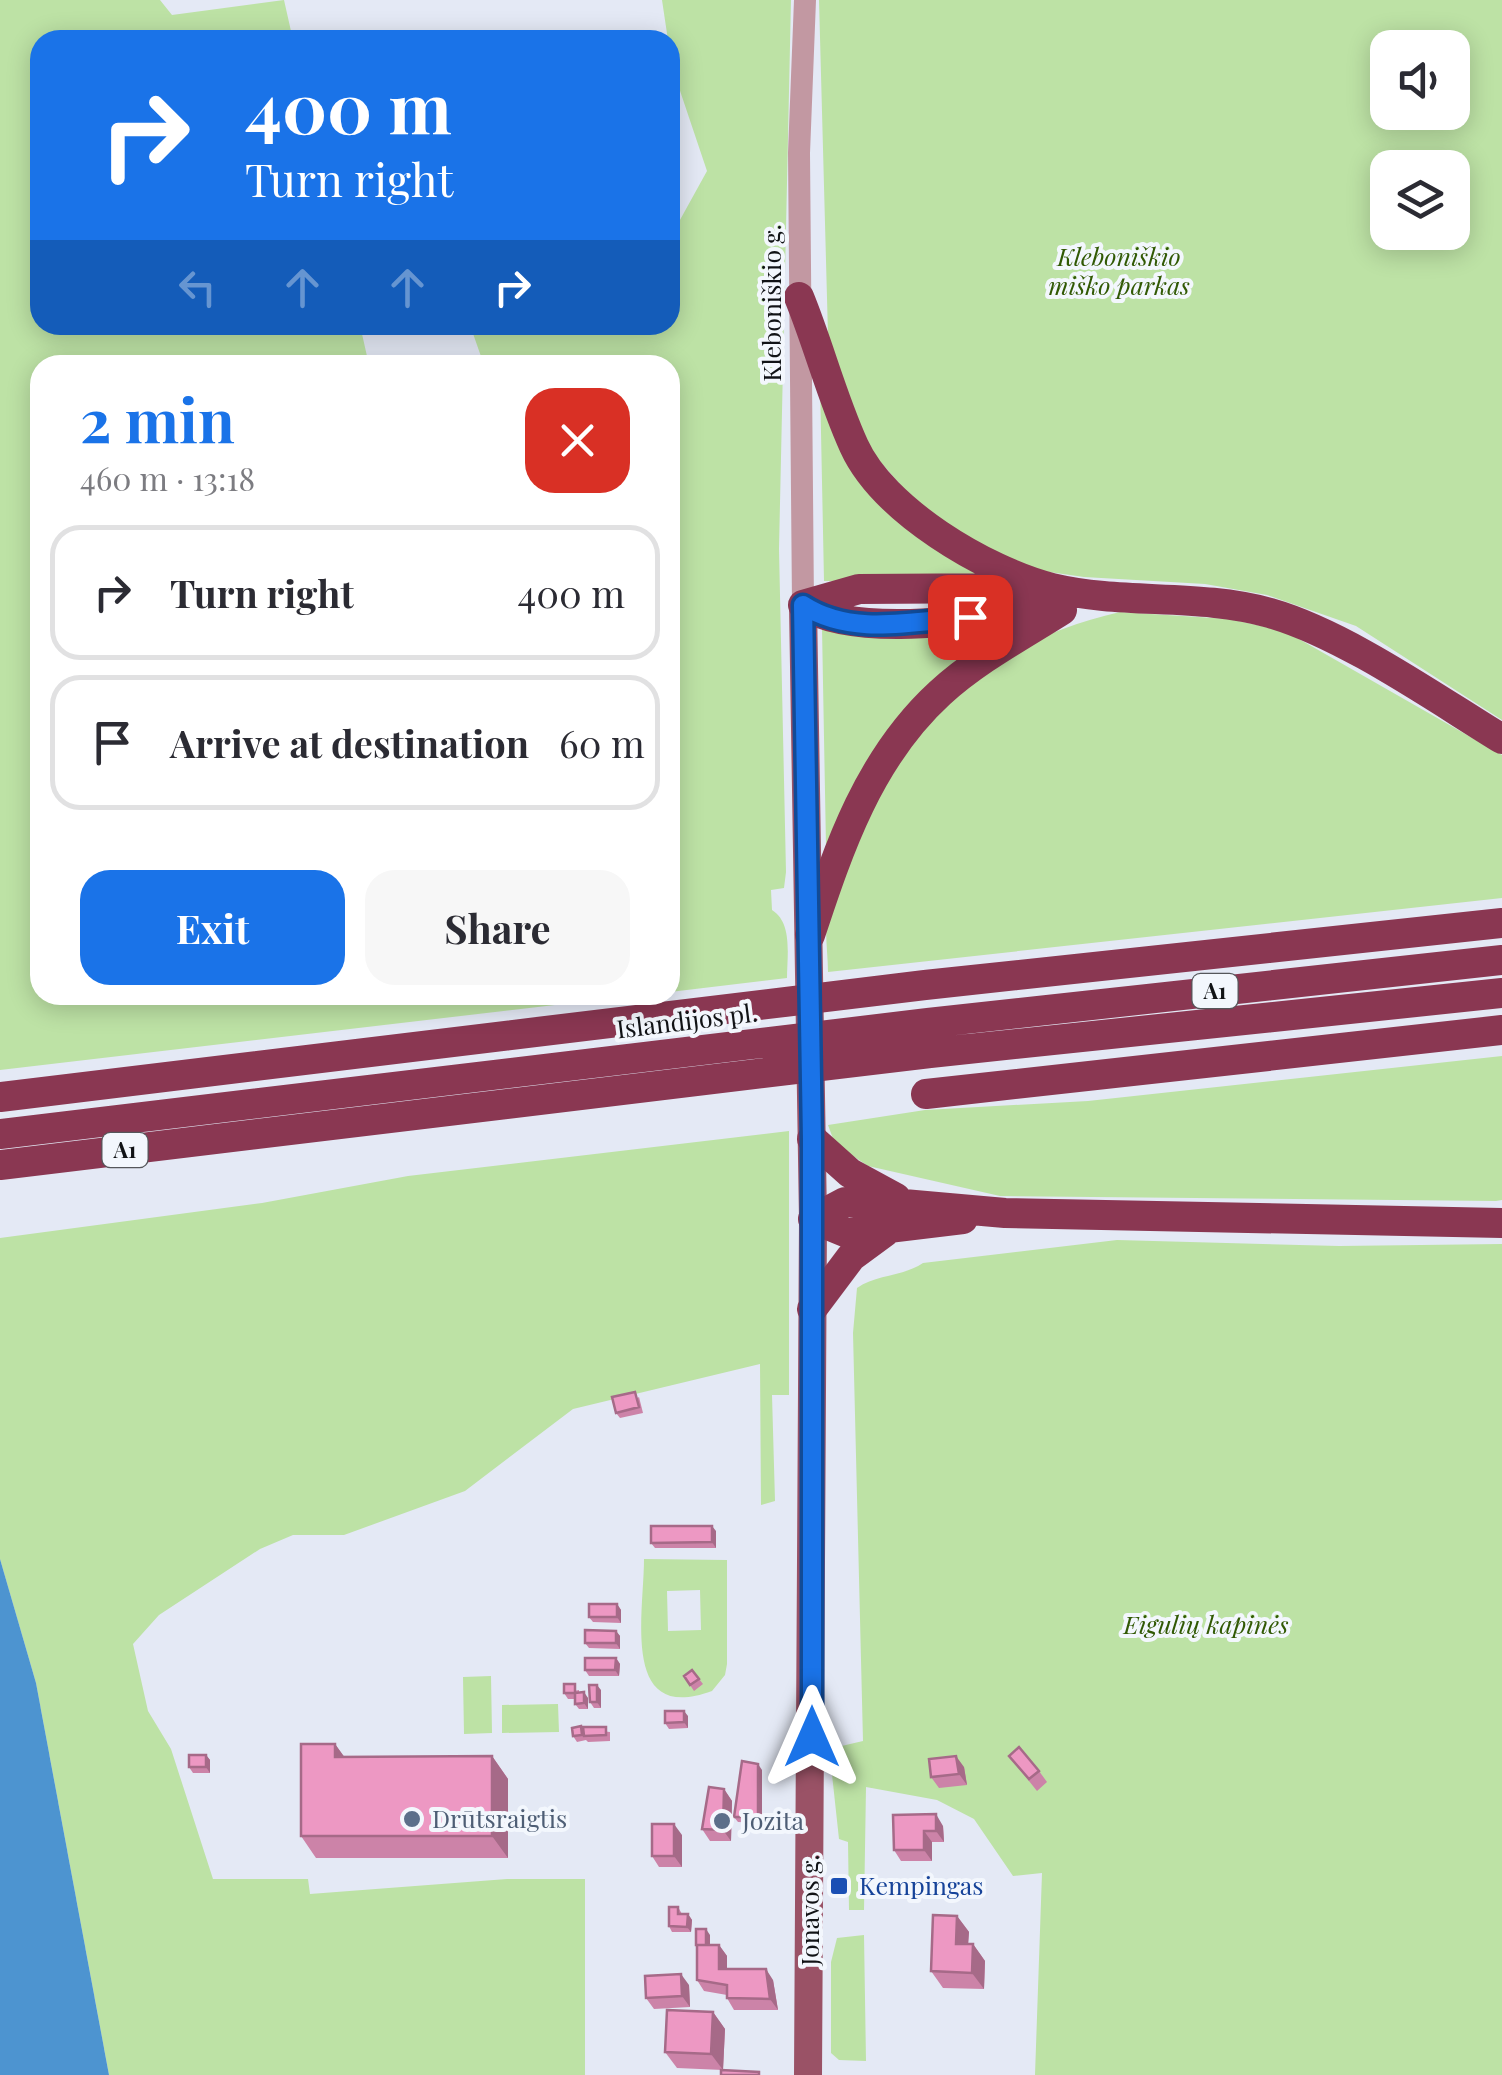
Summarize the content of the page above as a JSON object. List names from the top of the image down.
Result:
{
  "streets": {
    "highway": ["A1", "Islandijos pl."],
    "main road": ["Jonavos g."],
    "street": ["Kleboniškio g."]
  },
  "crossings": [
    ["Kleboniškio g.", "Jonavos g."]
  ],
  "parks": ["Kleboniškio miško parkas", "Eigulių kapinės"],
  "places": {
    "other": ["Drūtsraigtis", "Jozita"],
    "transit": ["Kempingas"]
  },
  "page": {
    "turn": ["400 m", "Turn right"],
    "heading": ["2 min", "460 m · 13:18"],
    "list": [
      {
        "name": "Turn right",
        "value": "400 m"
      },
      {
        "name": "Arrive at destination",
        "value": "60 m"
      }
    ],
    "buttons": ["Exit", "Share"]
  }
}
